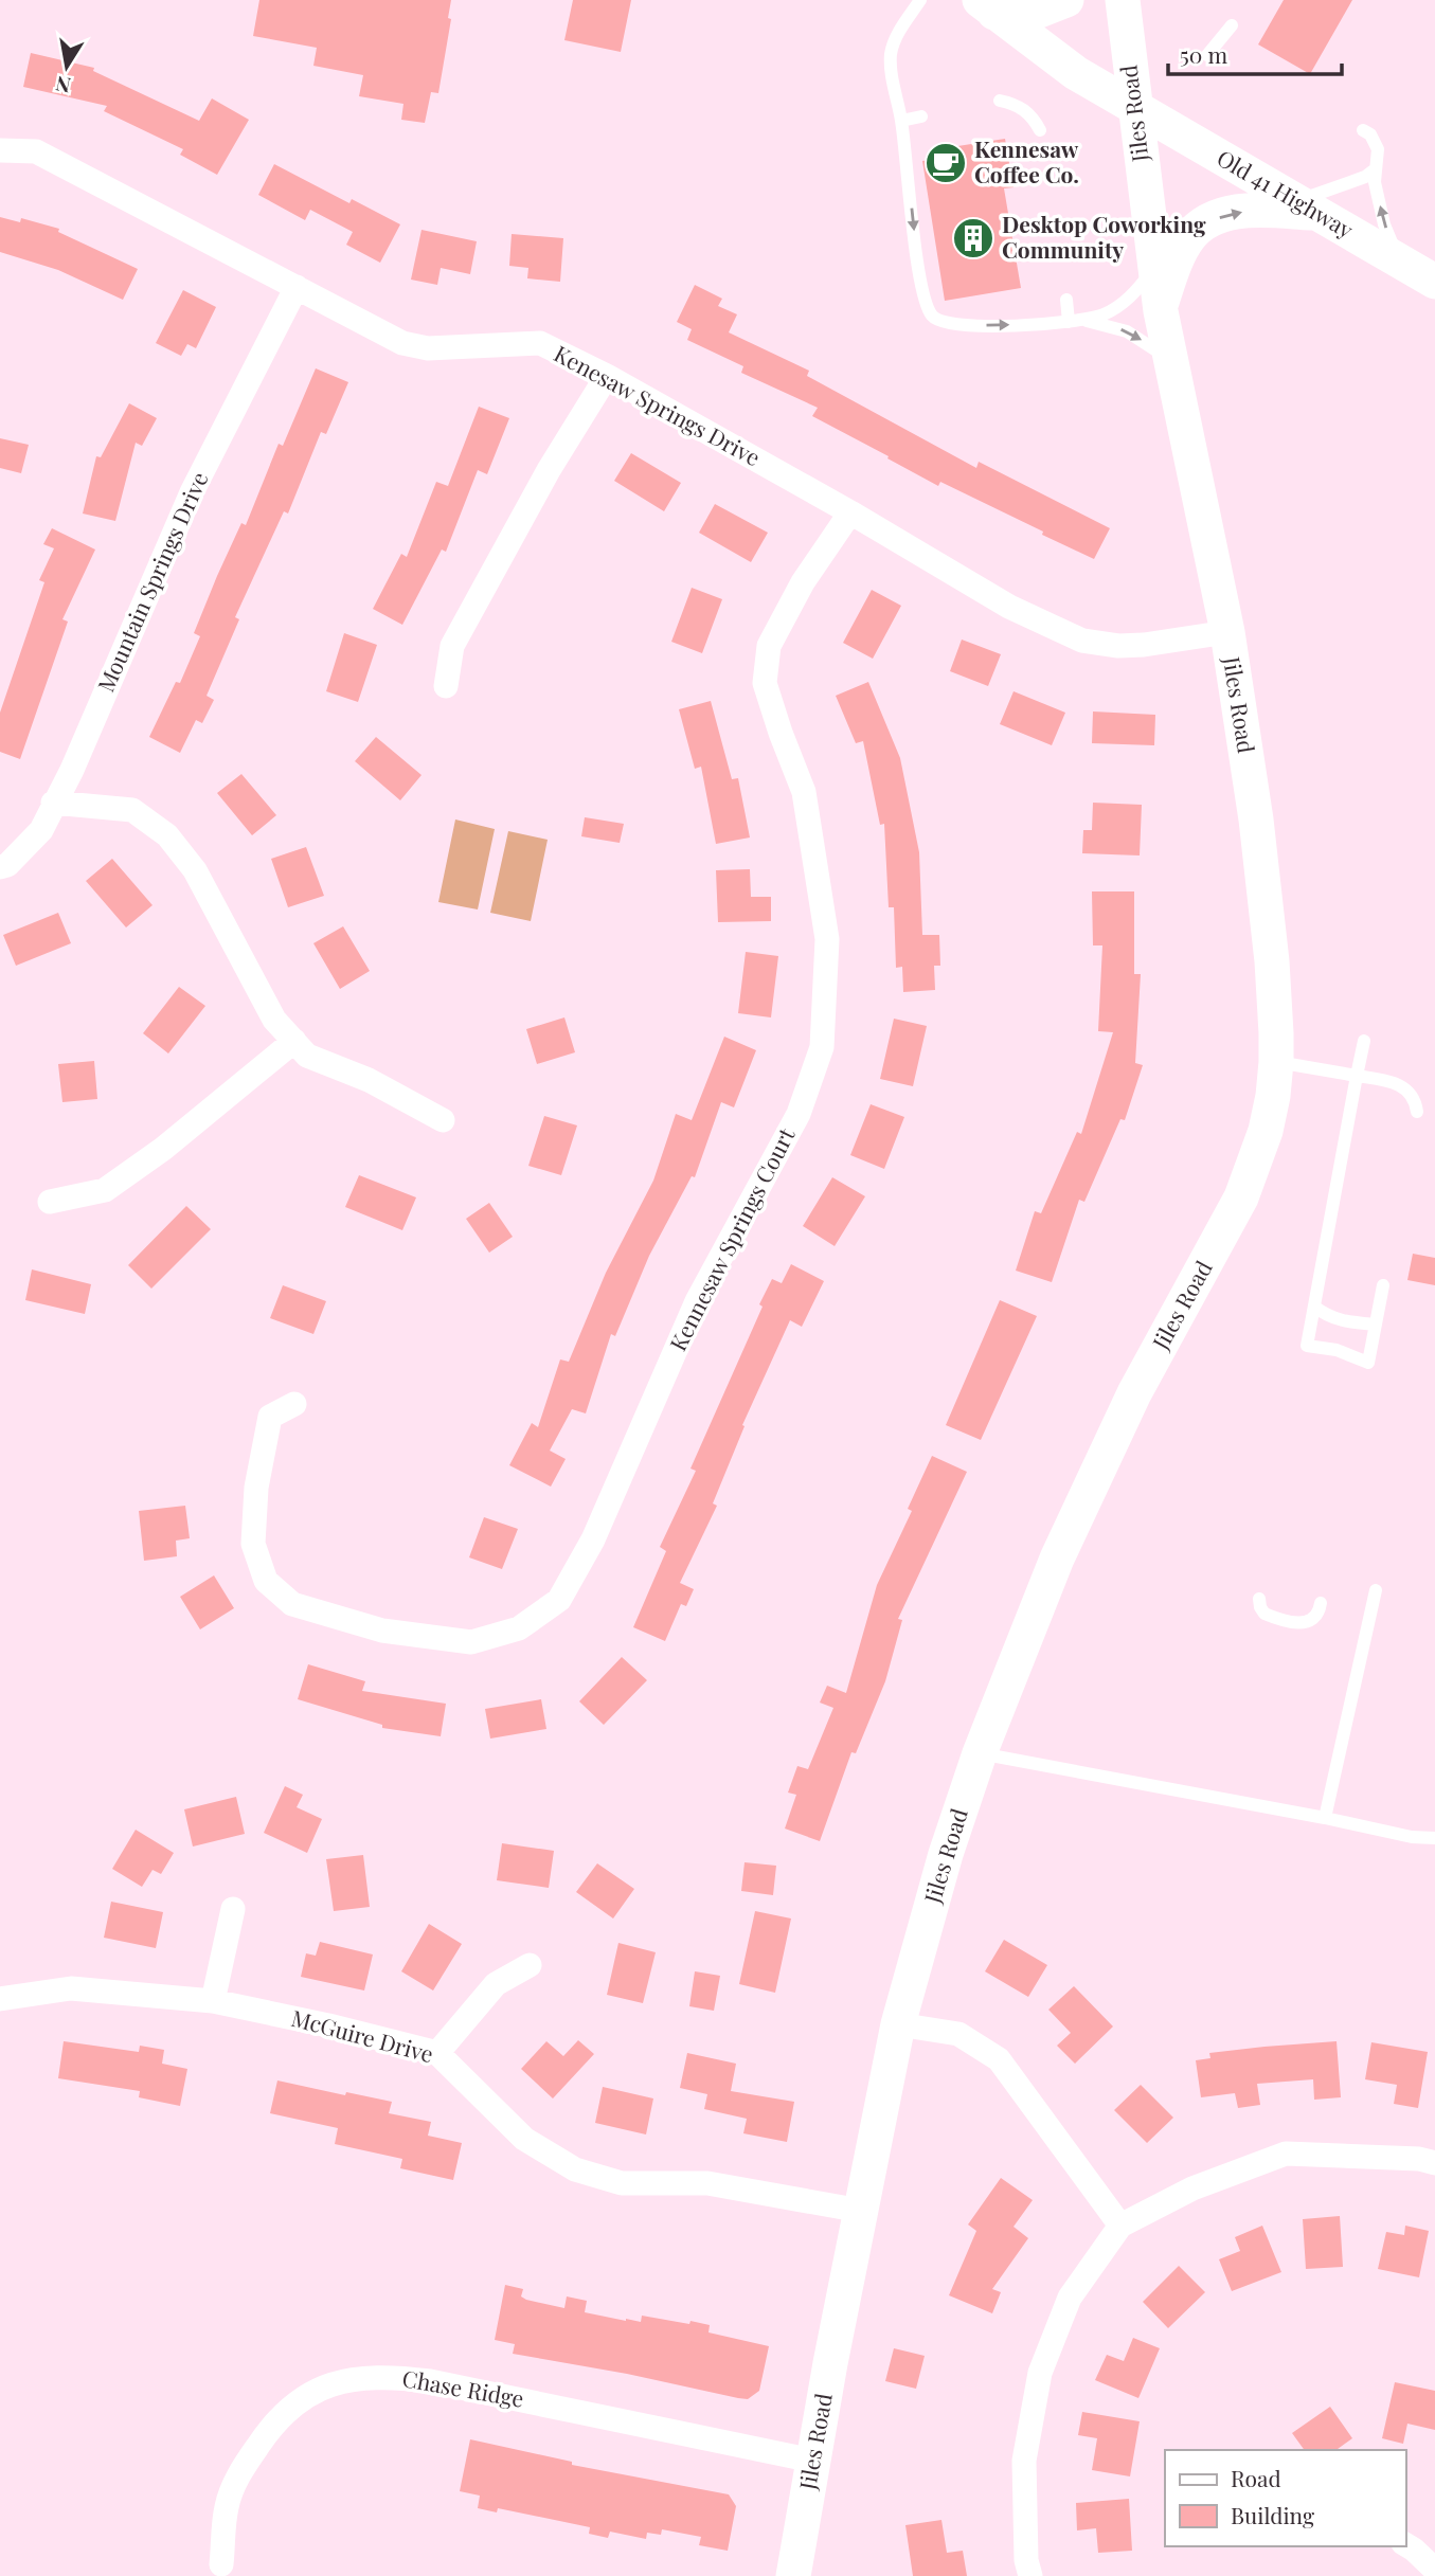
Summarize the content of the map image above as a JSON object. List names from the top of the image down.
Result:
{
  "streets": {
    "street": [
      "Jiles Road",
      "Old 41 Highway",
      "Kenesaw Springs Drive",
      "Mountain Springs Drive",
      "Kennesaw Springs Court",
      "McGuire Drive",
      "Chase Ridge"
    ]
  },
  "crossings": [
    ["Jiles Road", "Old 41 Highway"],
    ["Jiles Road", "Kenesaw Springs Drive"],
    ["Jiles Road", "McGuire Drive"],
    ["Jiles Road", "Chase Ridge"],
    ["Kenesaw Springs Drive", "Mountain Springs Drive"],
    ["Kenesaw Springs Drive", "Kennesaw Springs Court"]
  ],
  "places": {
    "cafe": ["Kennesaw Coffee Co."],
    "building": ["Desktop Coworking Community"]
  },
  "legend": ["Road", "Building"],
  "scale_bar": "50 m",
  "north": "bottom"
}
